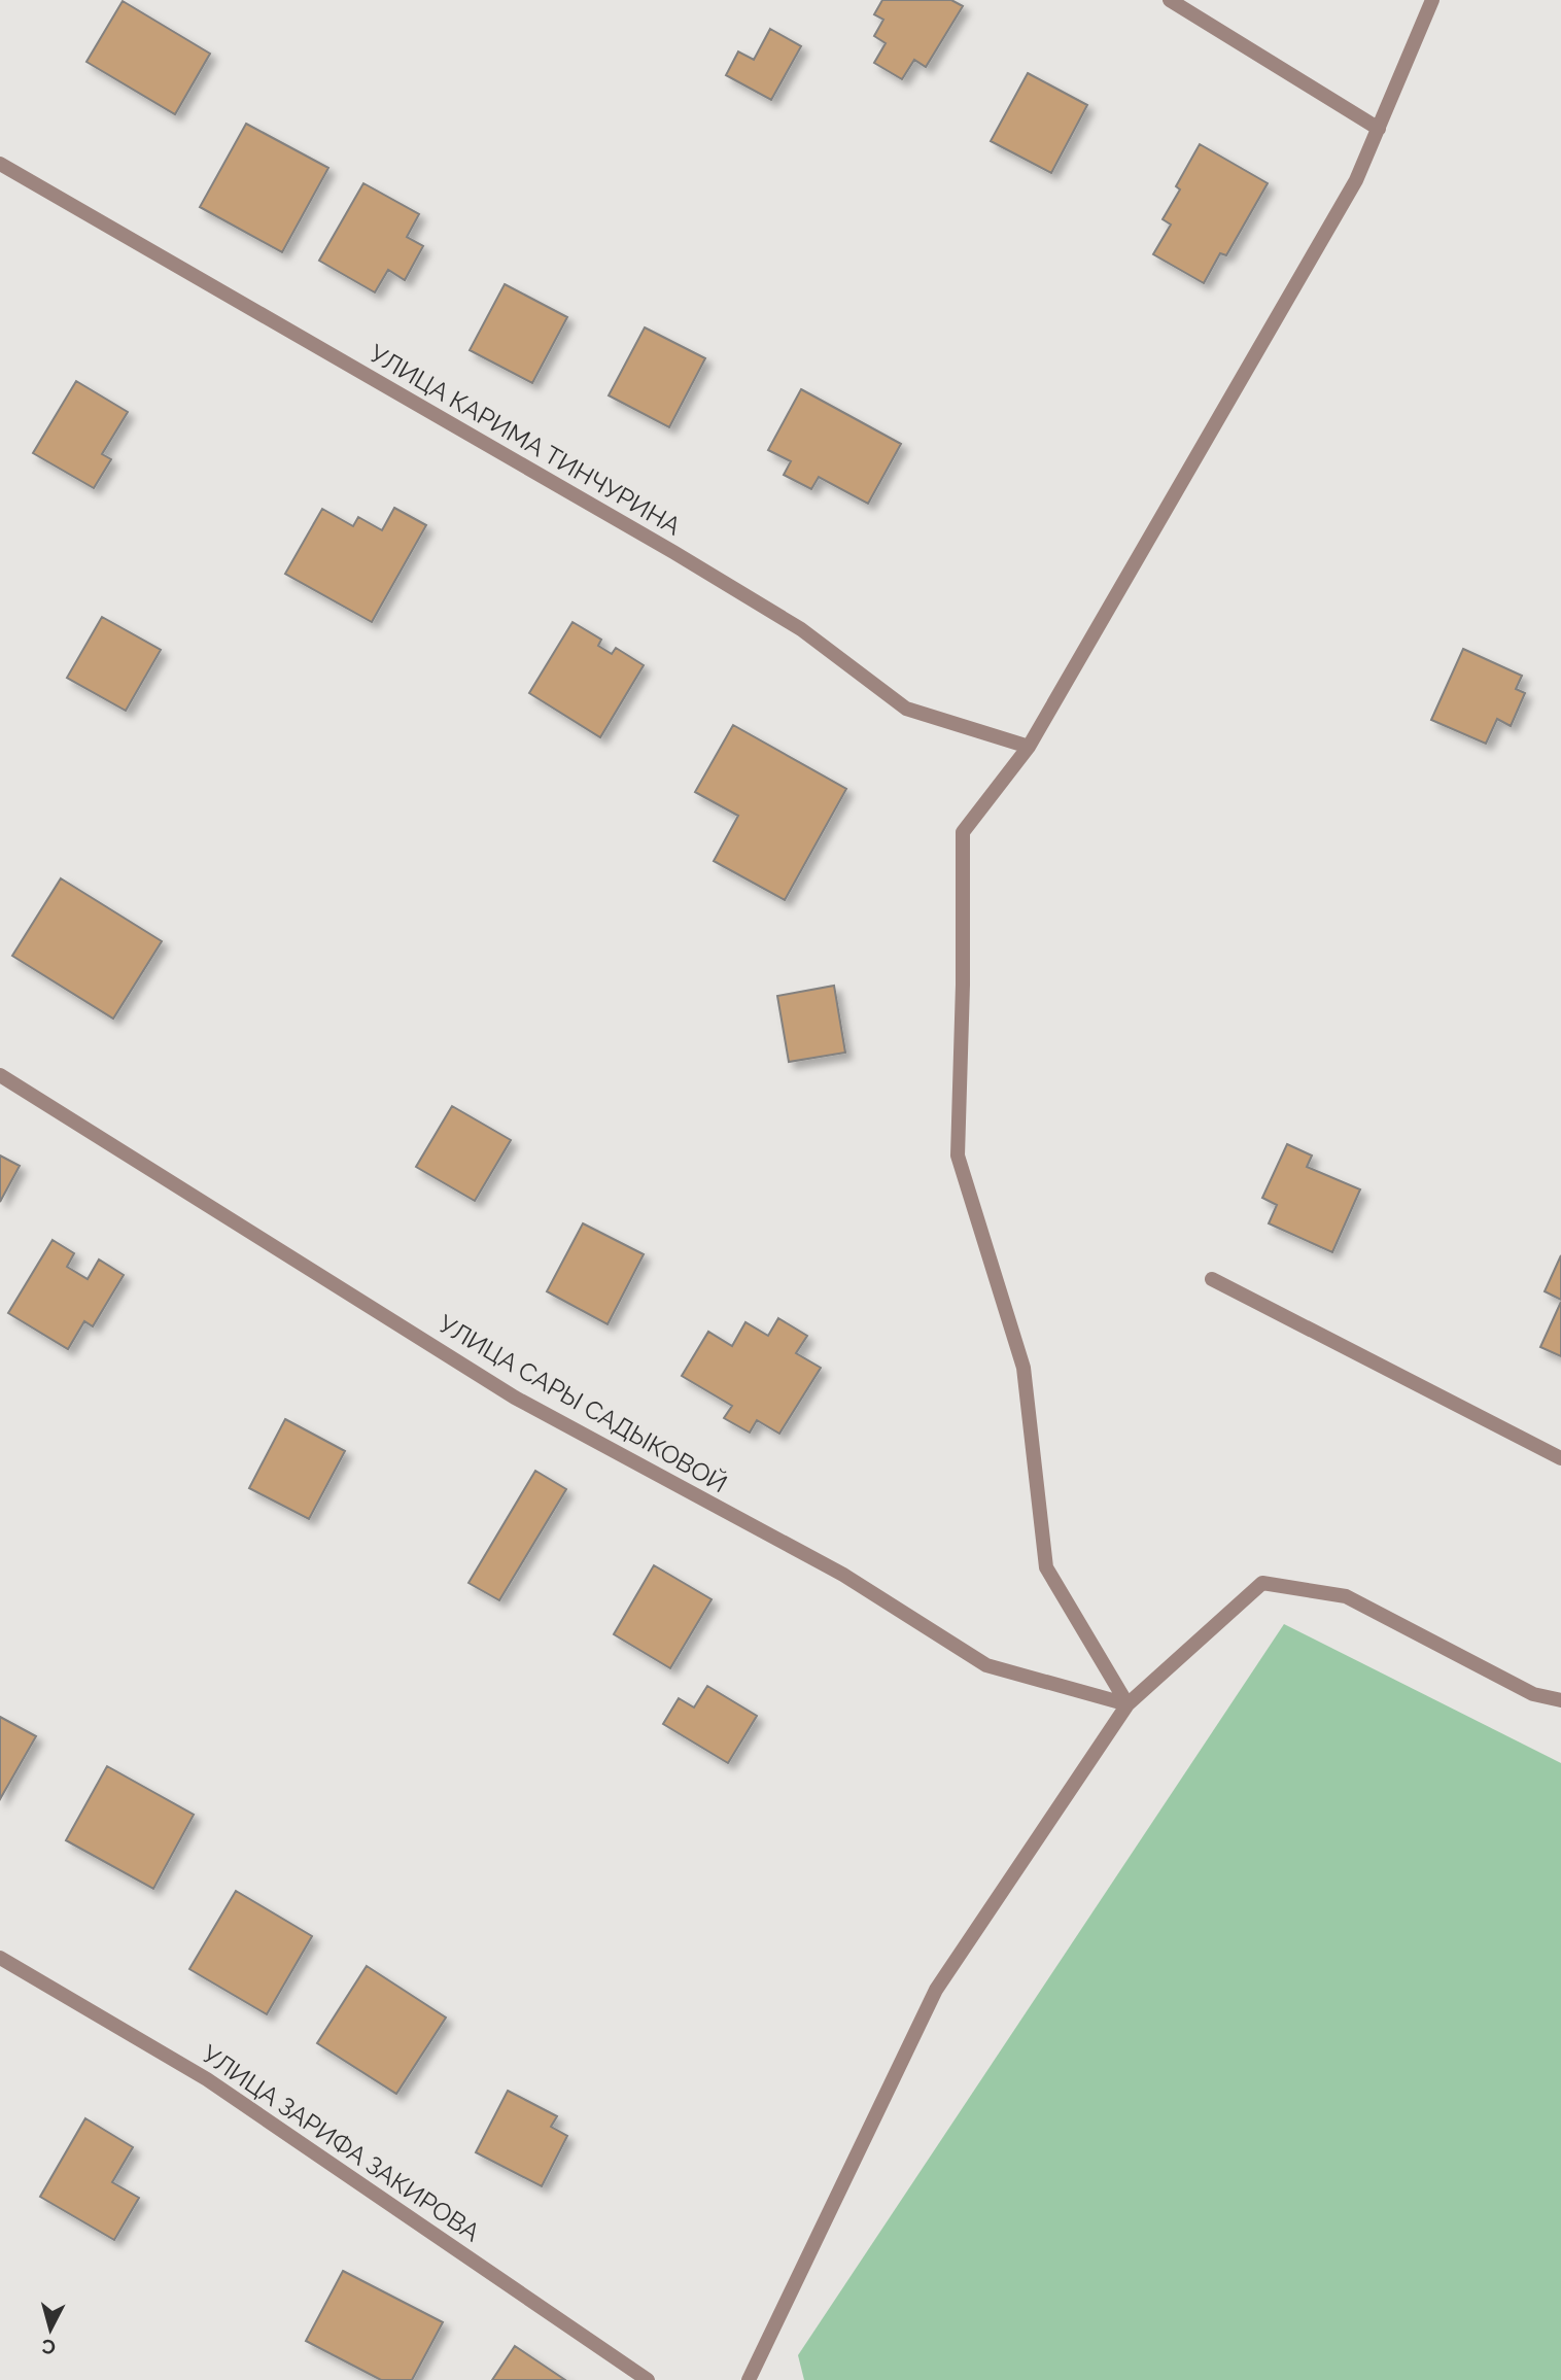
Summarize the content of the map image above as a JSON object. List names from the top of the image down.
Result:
{
  "streets": {
    "street": ["УЛИЦА КАРИМА ТИНЧУРИНА", "УЛИЦА САРЫ САДЫКОВОЙ", "УЛИЦА ЗАРИФА ЗАКИРОВА"]
  },
  "north": "bottom"
}
